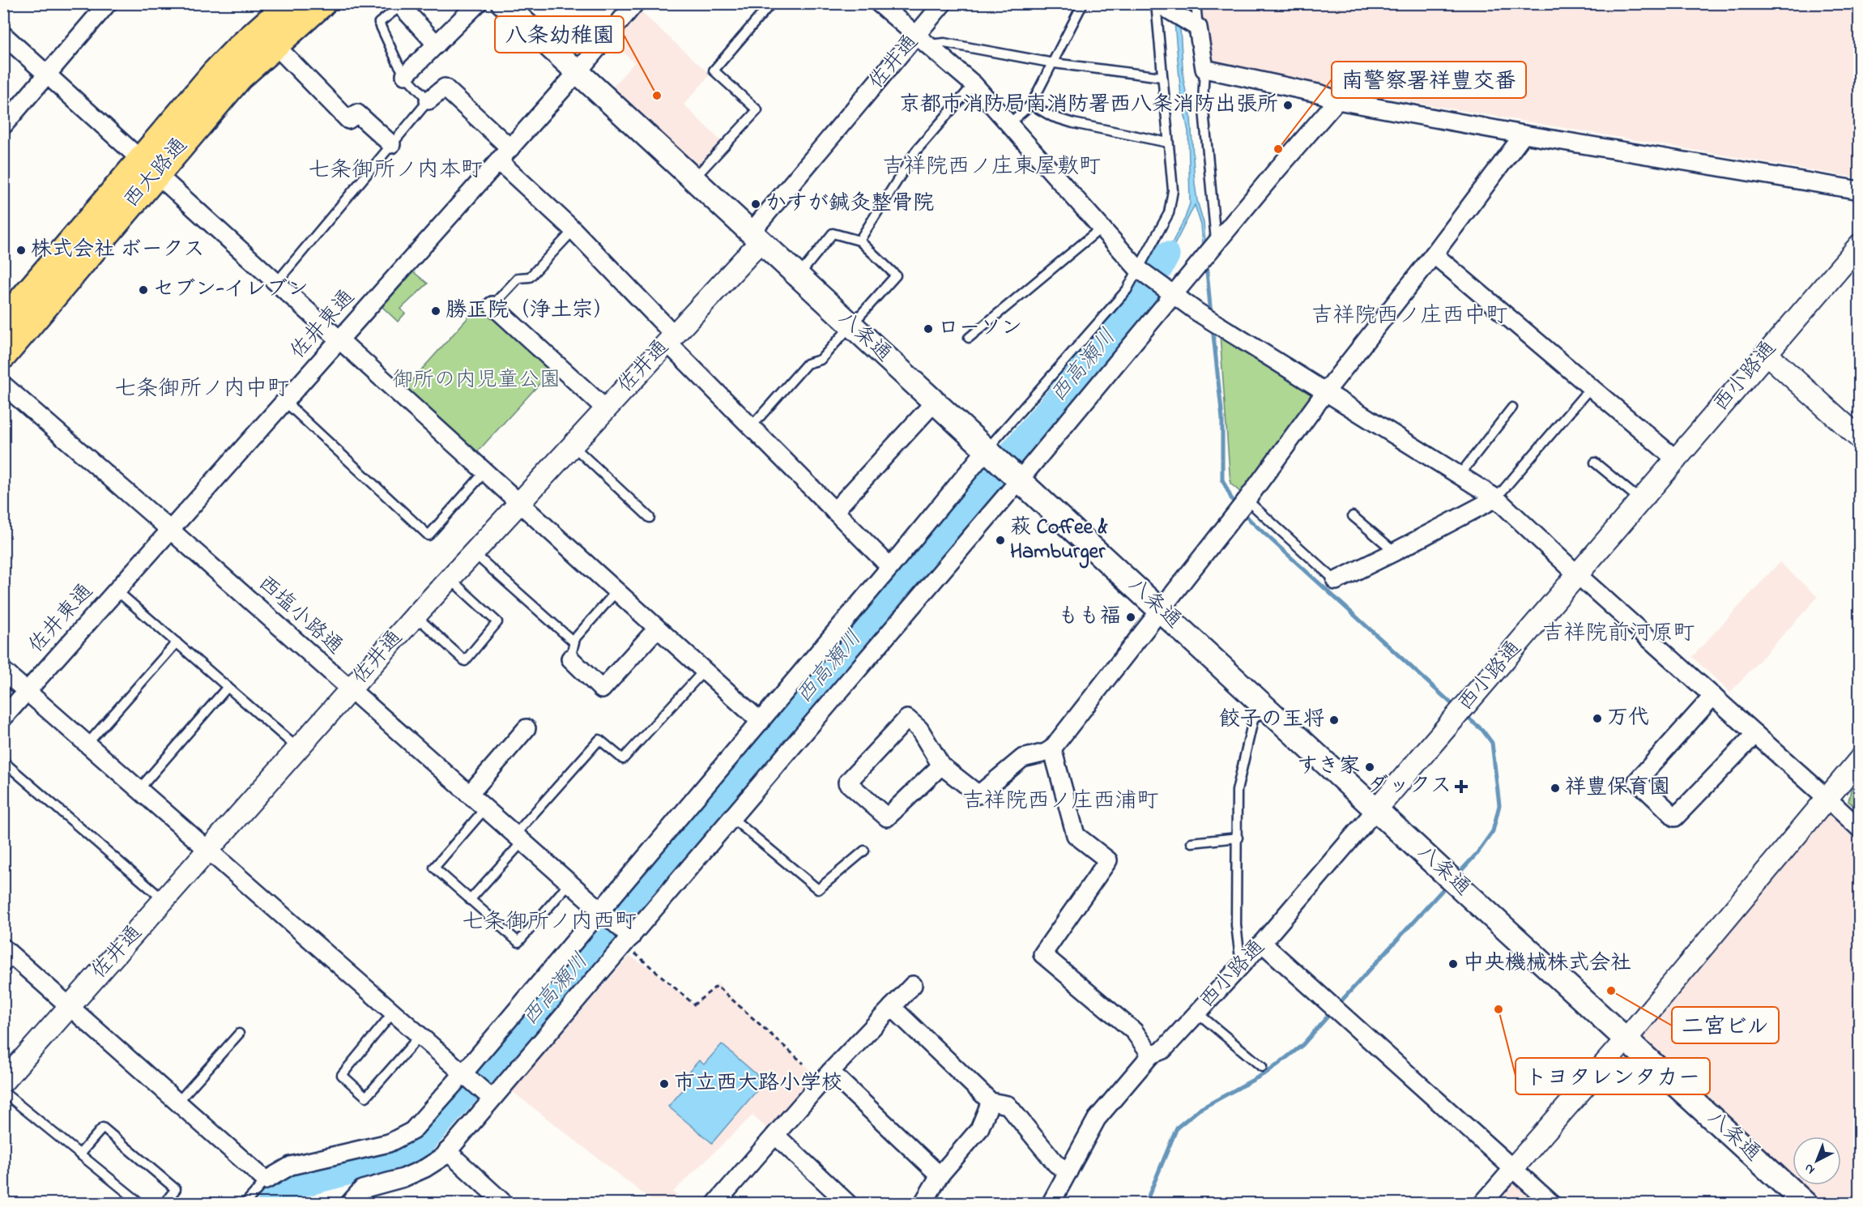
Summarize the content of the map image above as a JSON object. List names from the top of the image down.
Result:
{
  "streets": {
    "main road": ["西大路通", "八条通"],
    "street": [
      "佐井通",
      "佐井東通",
      "西小路通",
      "西塩小路通"
    ]
  },
  "crossings": [
    ["佐井通", "八条通"],
    ["佐井通", "西塩小路通"],
    ["佐井東通", "八条通"],
    ["佐井東通", "西塩小路通"],
    ["八条通", "西小路通"]
  ],
  "districts": [
    "吉祥院西ノ庄東屋敷町",
    "七条御所ノ内本町",
    "吉祥院西ノ庄西中町",
    "七条御所ノ内中町",
    "吉祥院前河原町",
    "吉祥院西ノ庄西浦町",
    "七条御所ノ内西町"
  ],
  "water": ["西高瀬川"],
  "parks": ["御所の内児童公園"],
  "places": {
    "other": [
      "八条幼稚園",
      "京都市消防局南消防署西八条消防出張所",
      "南警察署祥豊交番",
      "かすが鍼灸整骨院",
      "株式会社 ボークス",
      "セブン-イレブン",
      "勝正院（浄土宗）",
      "ローソン",
      "萩 Coffee & Hamburger",
      "もも福",
      "万代",
      "餃子の王将",
      "すき家",
      "祥豊保育園",
      "中央機械株式会社",
      "二宮ビル",
      "トヨタレンタカー",
      "市立西大路小学校"
    ],
    "health": ["ダックス"]
  },
  "north": "bottom left"
}
